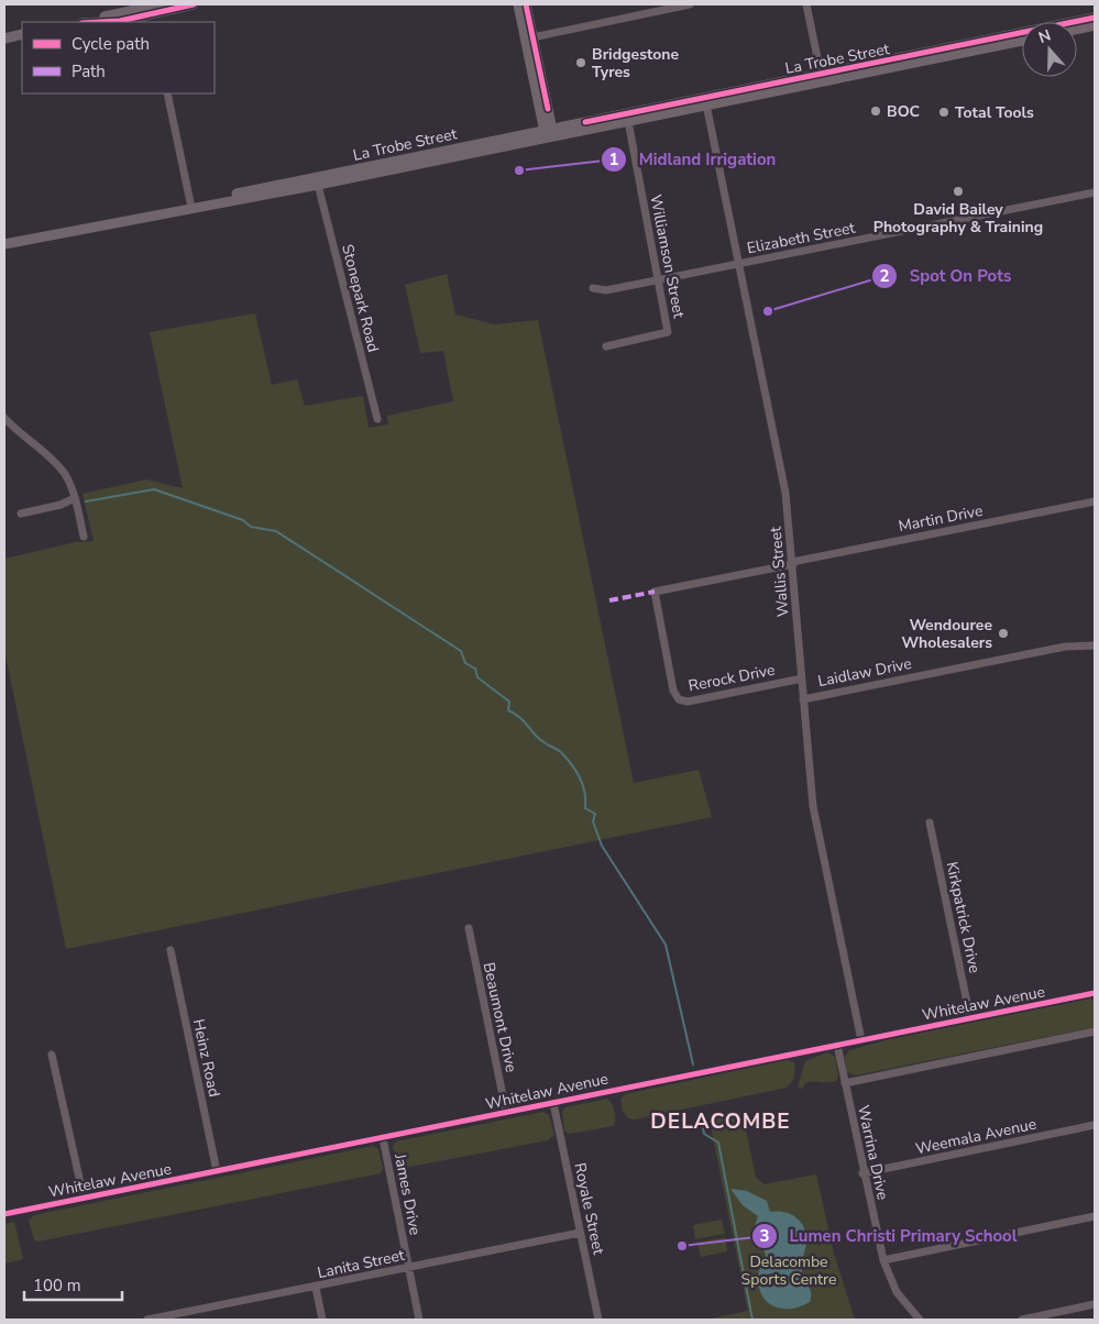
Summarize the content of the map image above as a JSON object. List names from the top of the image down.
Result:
{
  "streets": {
    "main road": ["La Trobe Street"],
    "street": [
      "Elizabeth Street",
      "Williamson Street",
      "Stonepark Road",
      "Martin Drive",
      "Wallis Street",
      "Laidlaw Drive",
      "Rerock Drive",
      "Kirkpatrick Drive",
      "Whitelaw Avenue",
      "Beaumont Drive",
      "Heinz Road",
      "Weemala Avenue",
      "Warrina Drive",
      "James Drive",
      "Royale Street",
      "Lanita Street"
    ]
  },
  "crossings": [
    ["La Trobe Street", "Williamson Street"],
    ["La Trobe Street", "Stonepark Road"],
    ["La Trobe Street", "Wallis Street"],
    ["Elizabeth Street", "Williamson Street"],
    ["Elizabeth Street", "Wallis Street"],
    ["Martin Drive", "Wallis Street"],
    ["Martin Drive", "Rerock Drive"],
    ["Wallis Street", "Laidlaw Drive"],
    ["Wallis Street", "Rerock Drive"],
    ["Wallis Street", "Whitelaw Avenue"],
    ["Kirkpatrick Drive", "Whitelaw Avenue"],
    ["Whitelaw Avenue", "Beaumont Drive"],
    ["Whitelaw Avenue", "Heinz Road"],
    ["Whitelaw Avenue", "Warrina Drive"],
    ["Whitelaw Avenue", "James Drive"],
    ["Whitelaw Avenue", "Royale Street"],
    ["Weemala Avenue", "Warrina Drive"],
    ["James Drive", "Lanita Street"],
    ["Royale Street", "Lanita Street"]
  ],
  "districts": ["DELACOMBE"],
  "parks": ["Delacombe Sports Centre"],
  "places": [
    "Bridgestone Tyres",
    "BOC",
    "Total Tools",
    "Midland Irrigation",
    "David Bailey Photography & Training",
    "Spot On Pots",
    "Wendouree Wholesalers",
    "Lumen Christi Primary School"
  ],
  "legend": ["Cycle path", "Path"],
  "scale_bar": "100 m",
  "north": "top"
}
